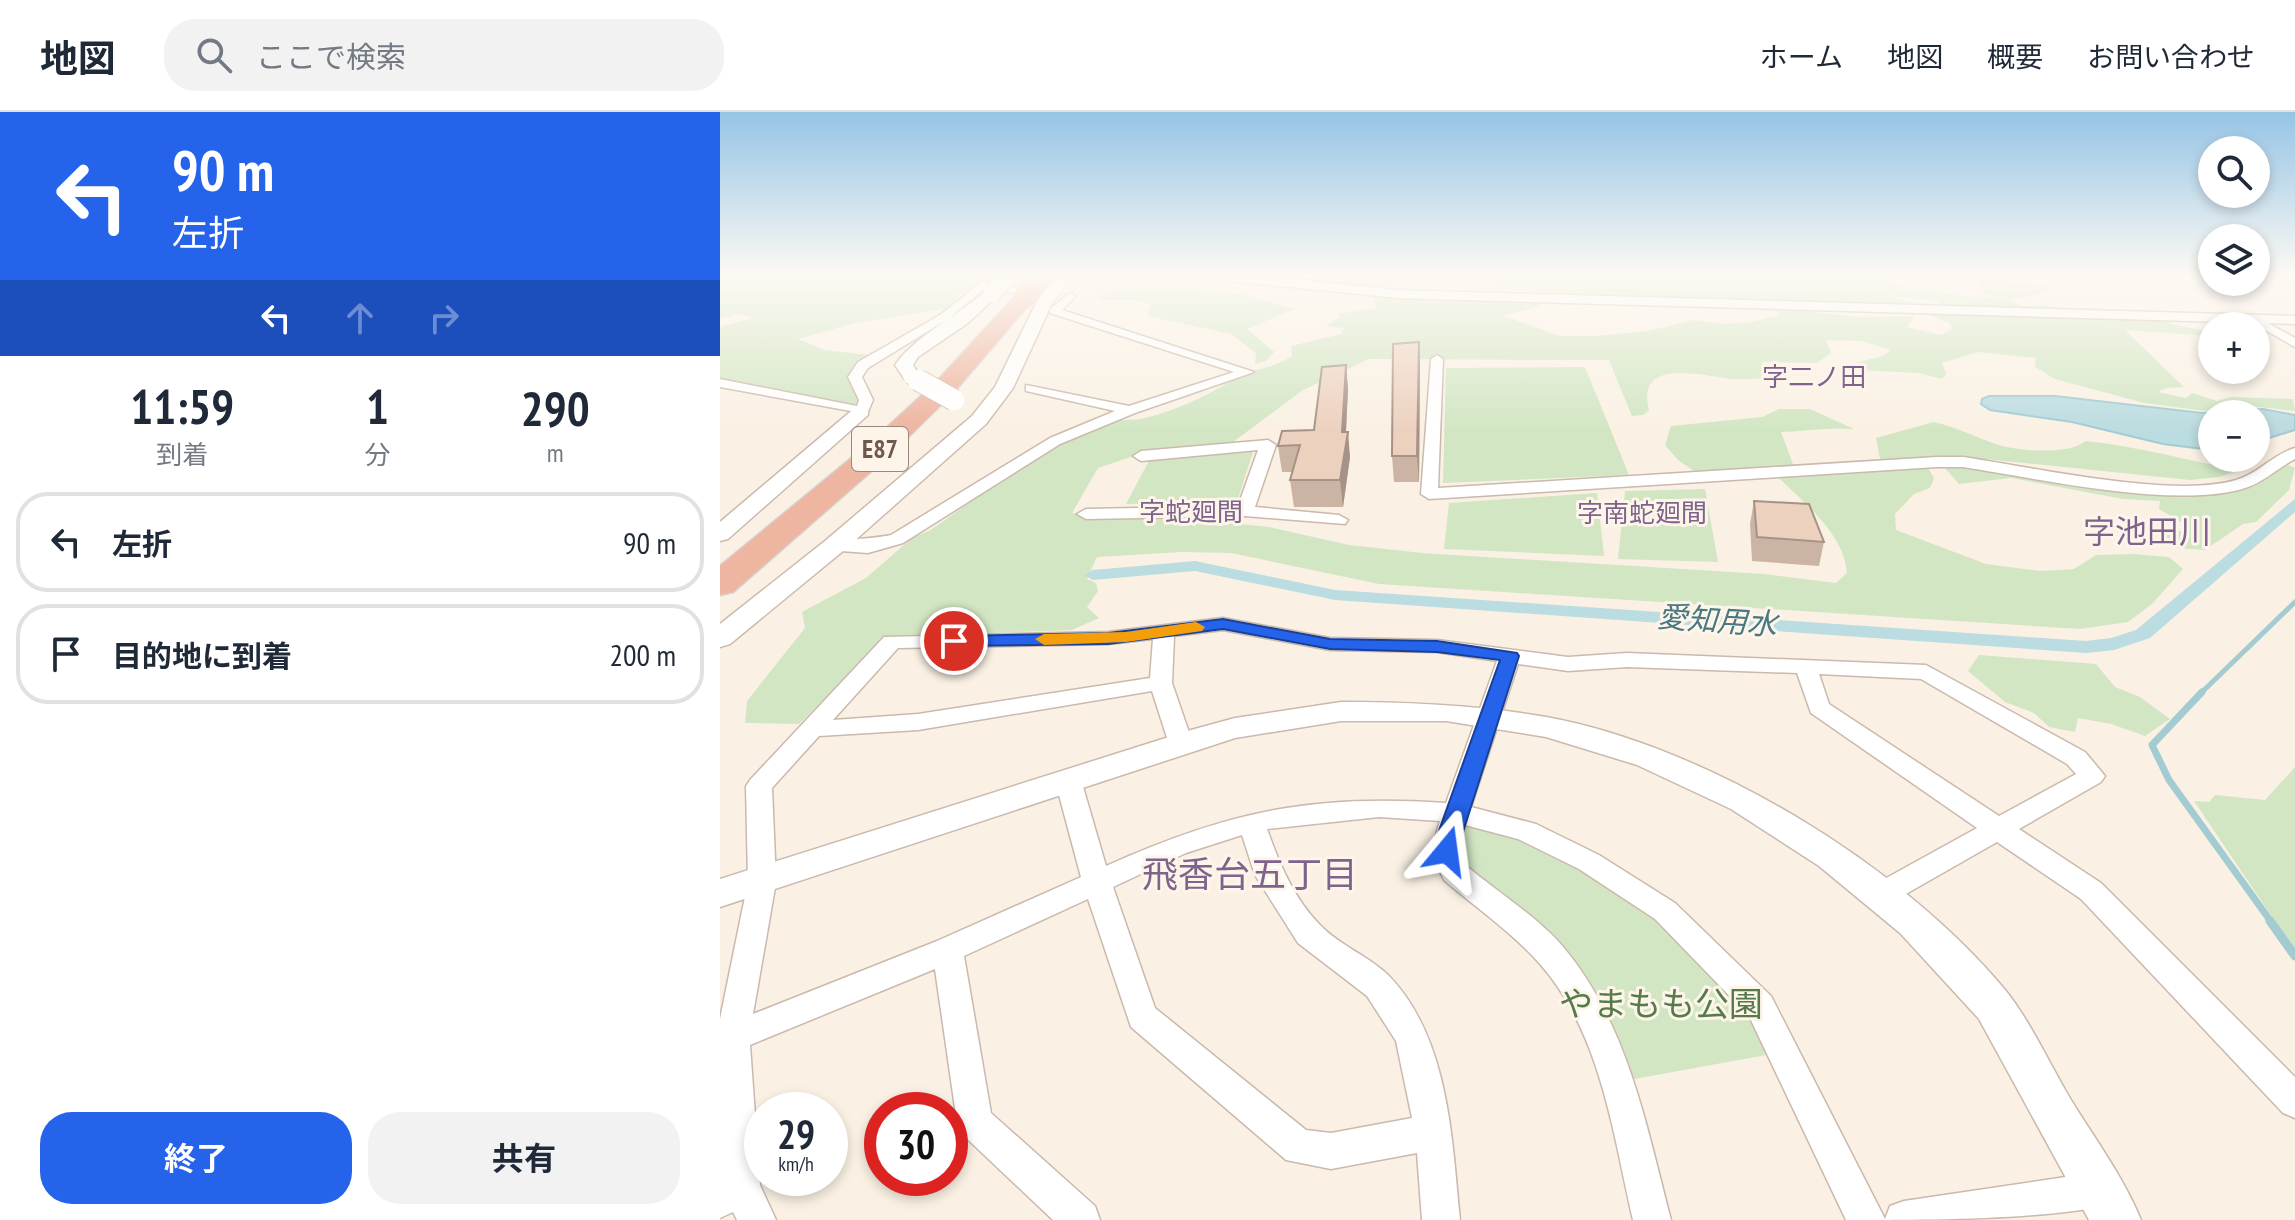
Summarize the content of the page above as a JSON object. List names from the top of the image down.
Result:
{
  "streets": {
    "highway": ["E87"]
  },
  "districts": [
    "字二ノ田",
    "字蛇廻間",
    "字南蛇廻間",
    "字池田川",
    "飛香台五丁目"
  ],
  "water": ["愛知用水"],
  "parks": ["やまもも公園"],
  "page": {
    "header": "地図",
    "search": "ここで検索",
    "nav": [
      "ホーム",
      "地図",
      "概要",
      "お問い合わせ"
    ],
    "turn": ["90 m", "左折"],
    "map_buttons": ["+", "−"],
    "eta": [
      "11:59",
      "到着",
      "1",
      "分",
      "290",
      "m"
    ],
    "list": [
      {
        "name": "左折",
        "value": "90 m"
      },
      {
        "name": "目的地に到着",
        "value": "200 m"
      }
    ],
    "speed": "29 km/h",
    "limit": "30",
    "buttons": ["終了", "共有"]
  }
}
